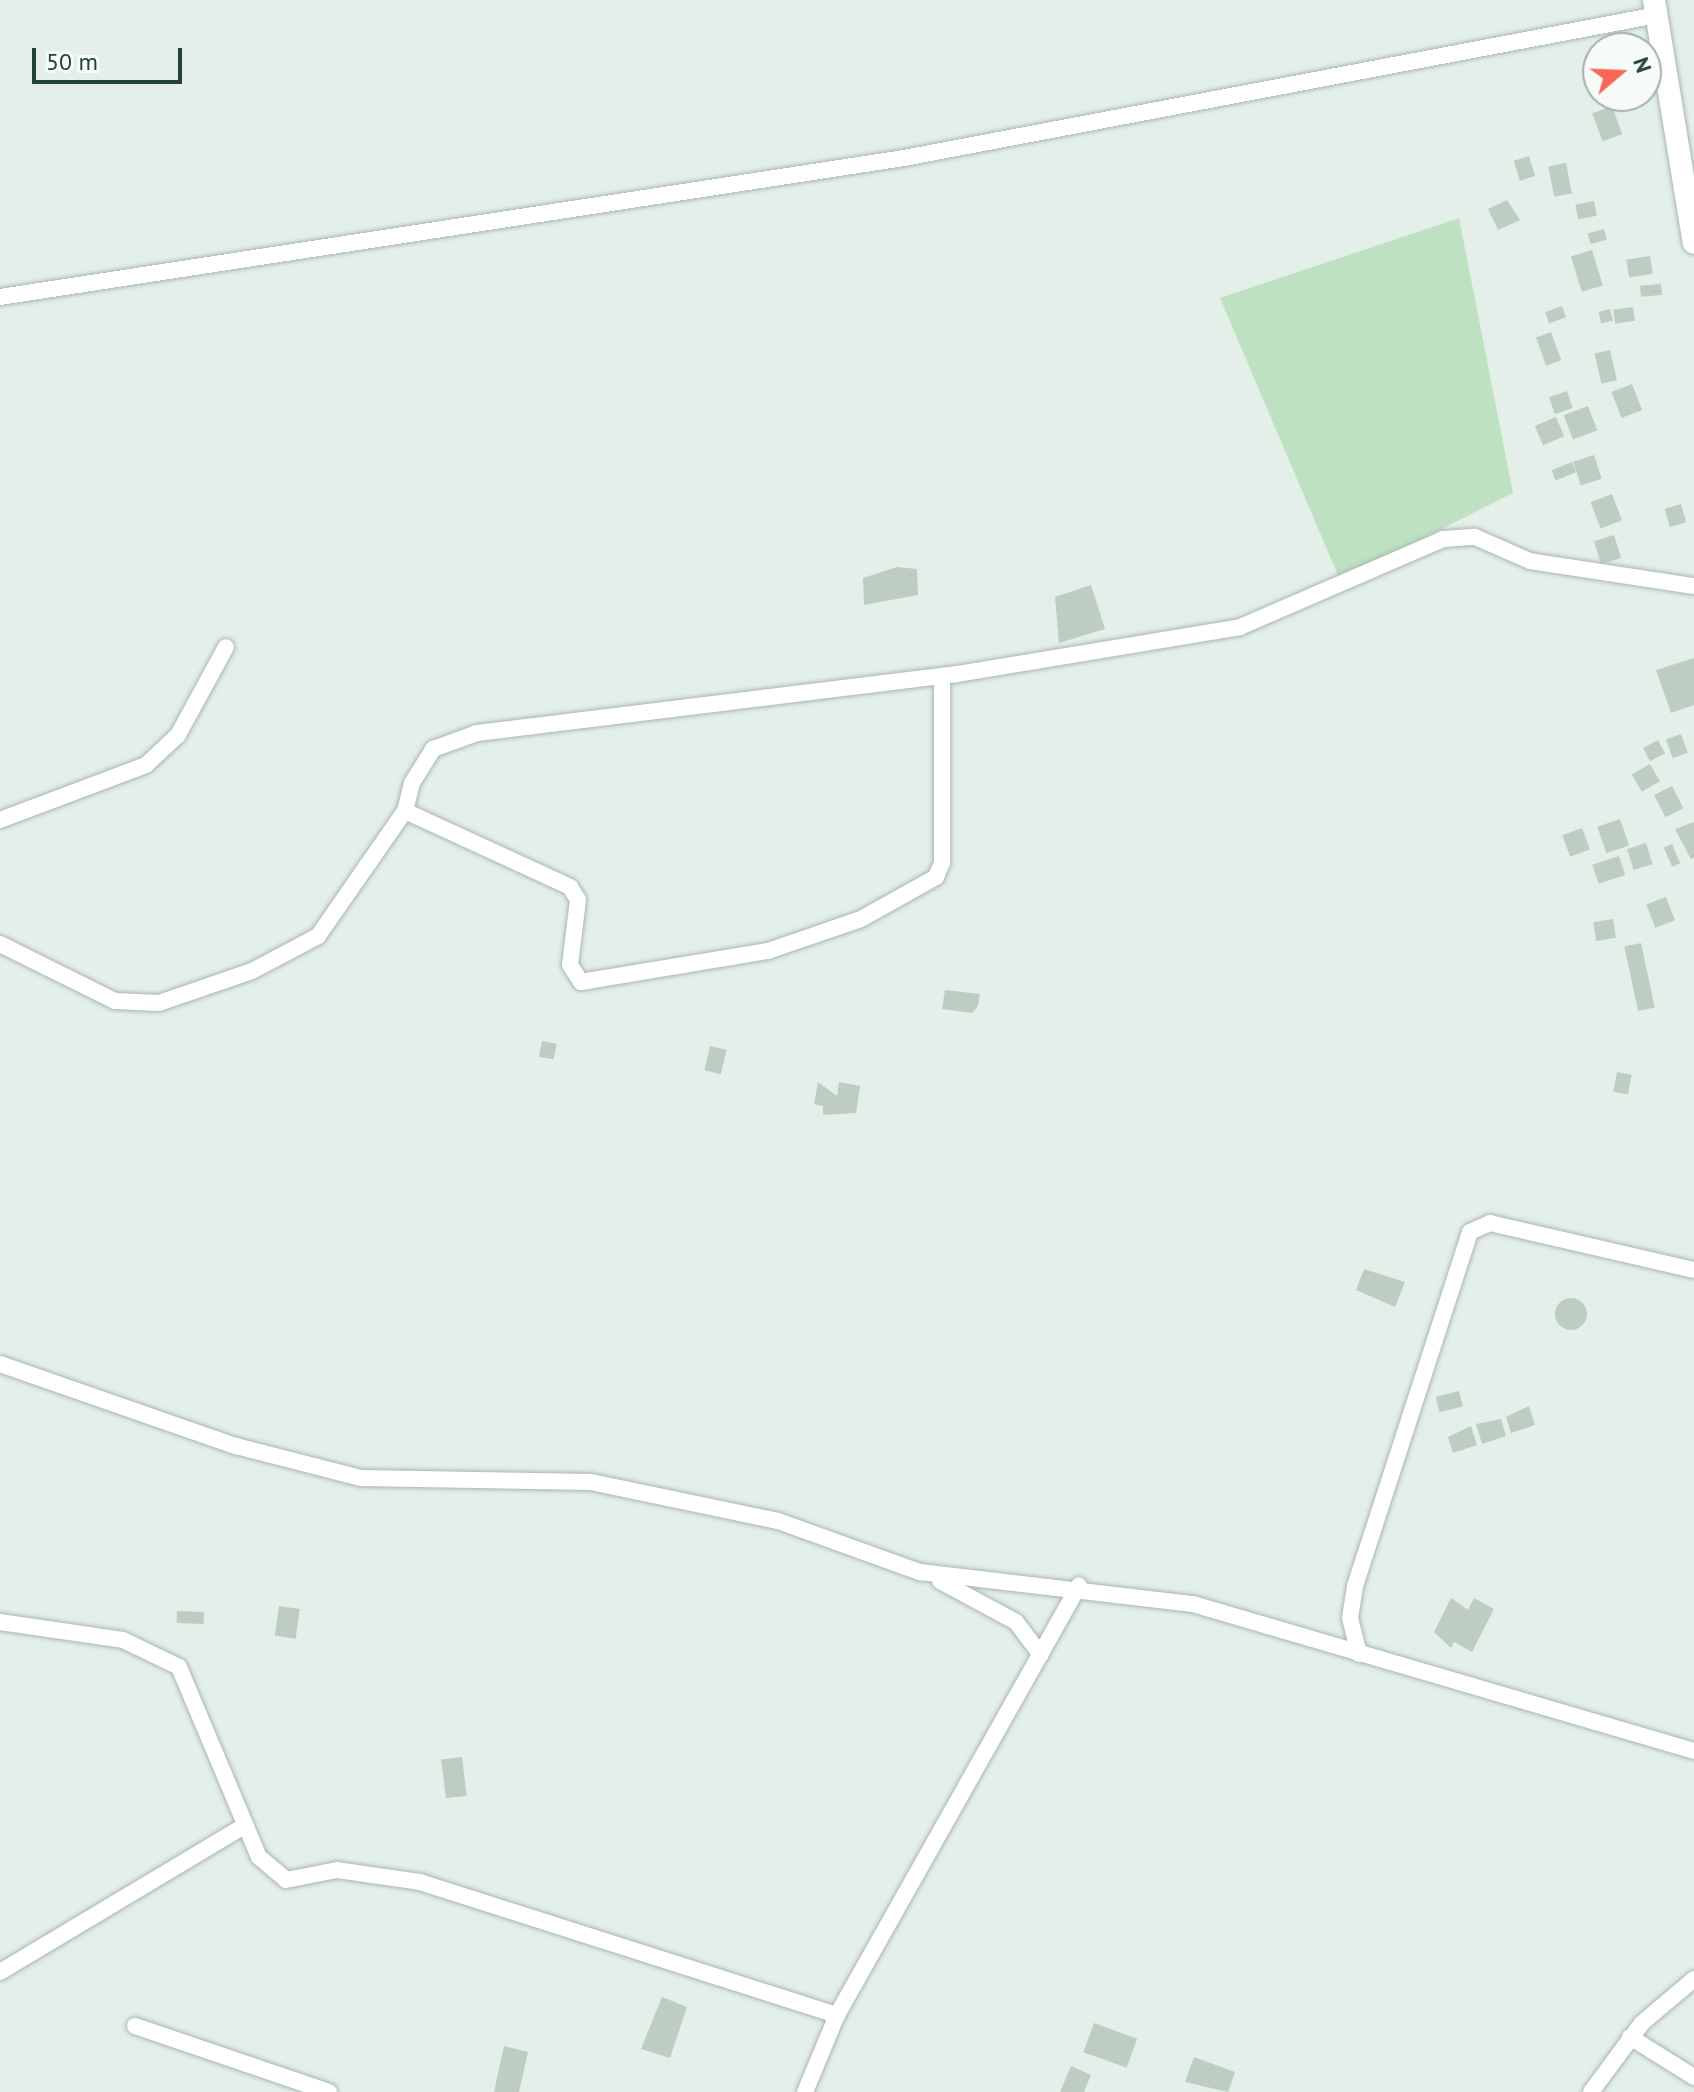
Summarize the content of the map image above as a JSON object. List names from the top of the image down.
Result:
{
  "scale_bar": "50 m",
  "north": "right"
}
